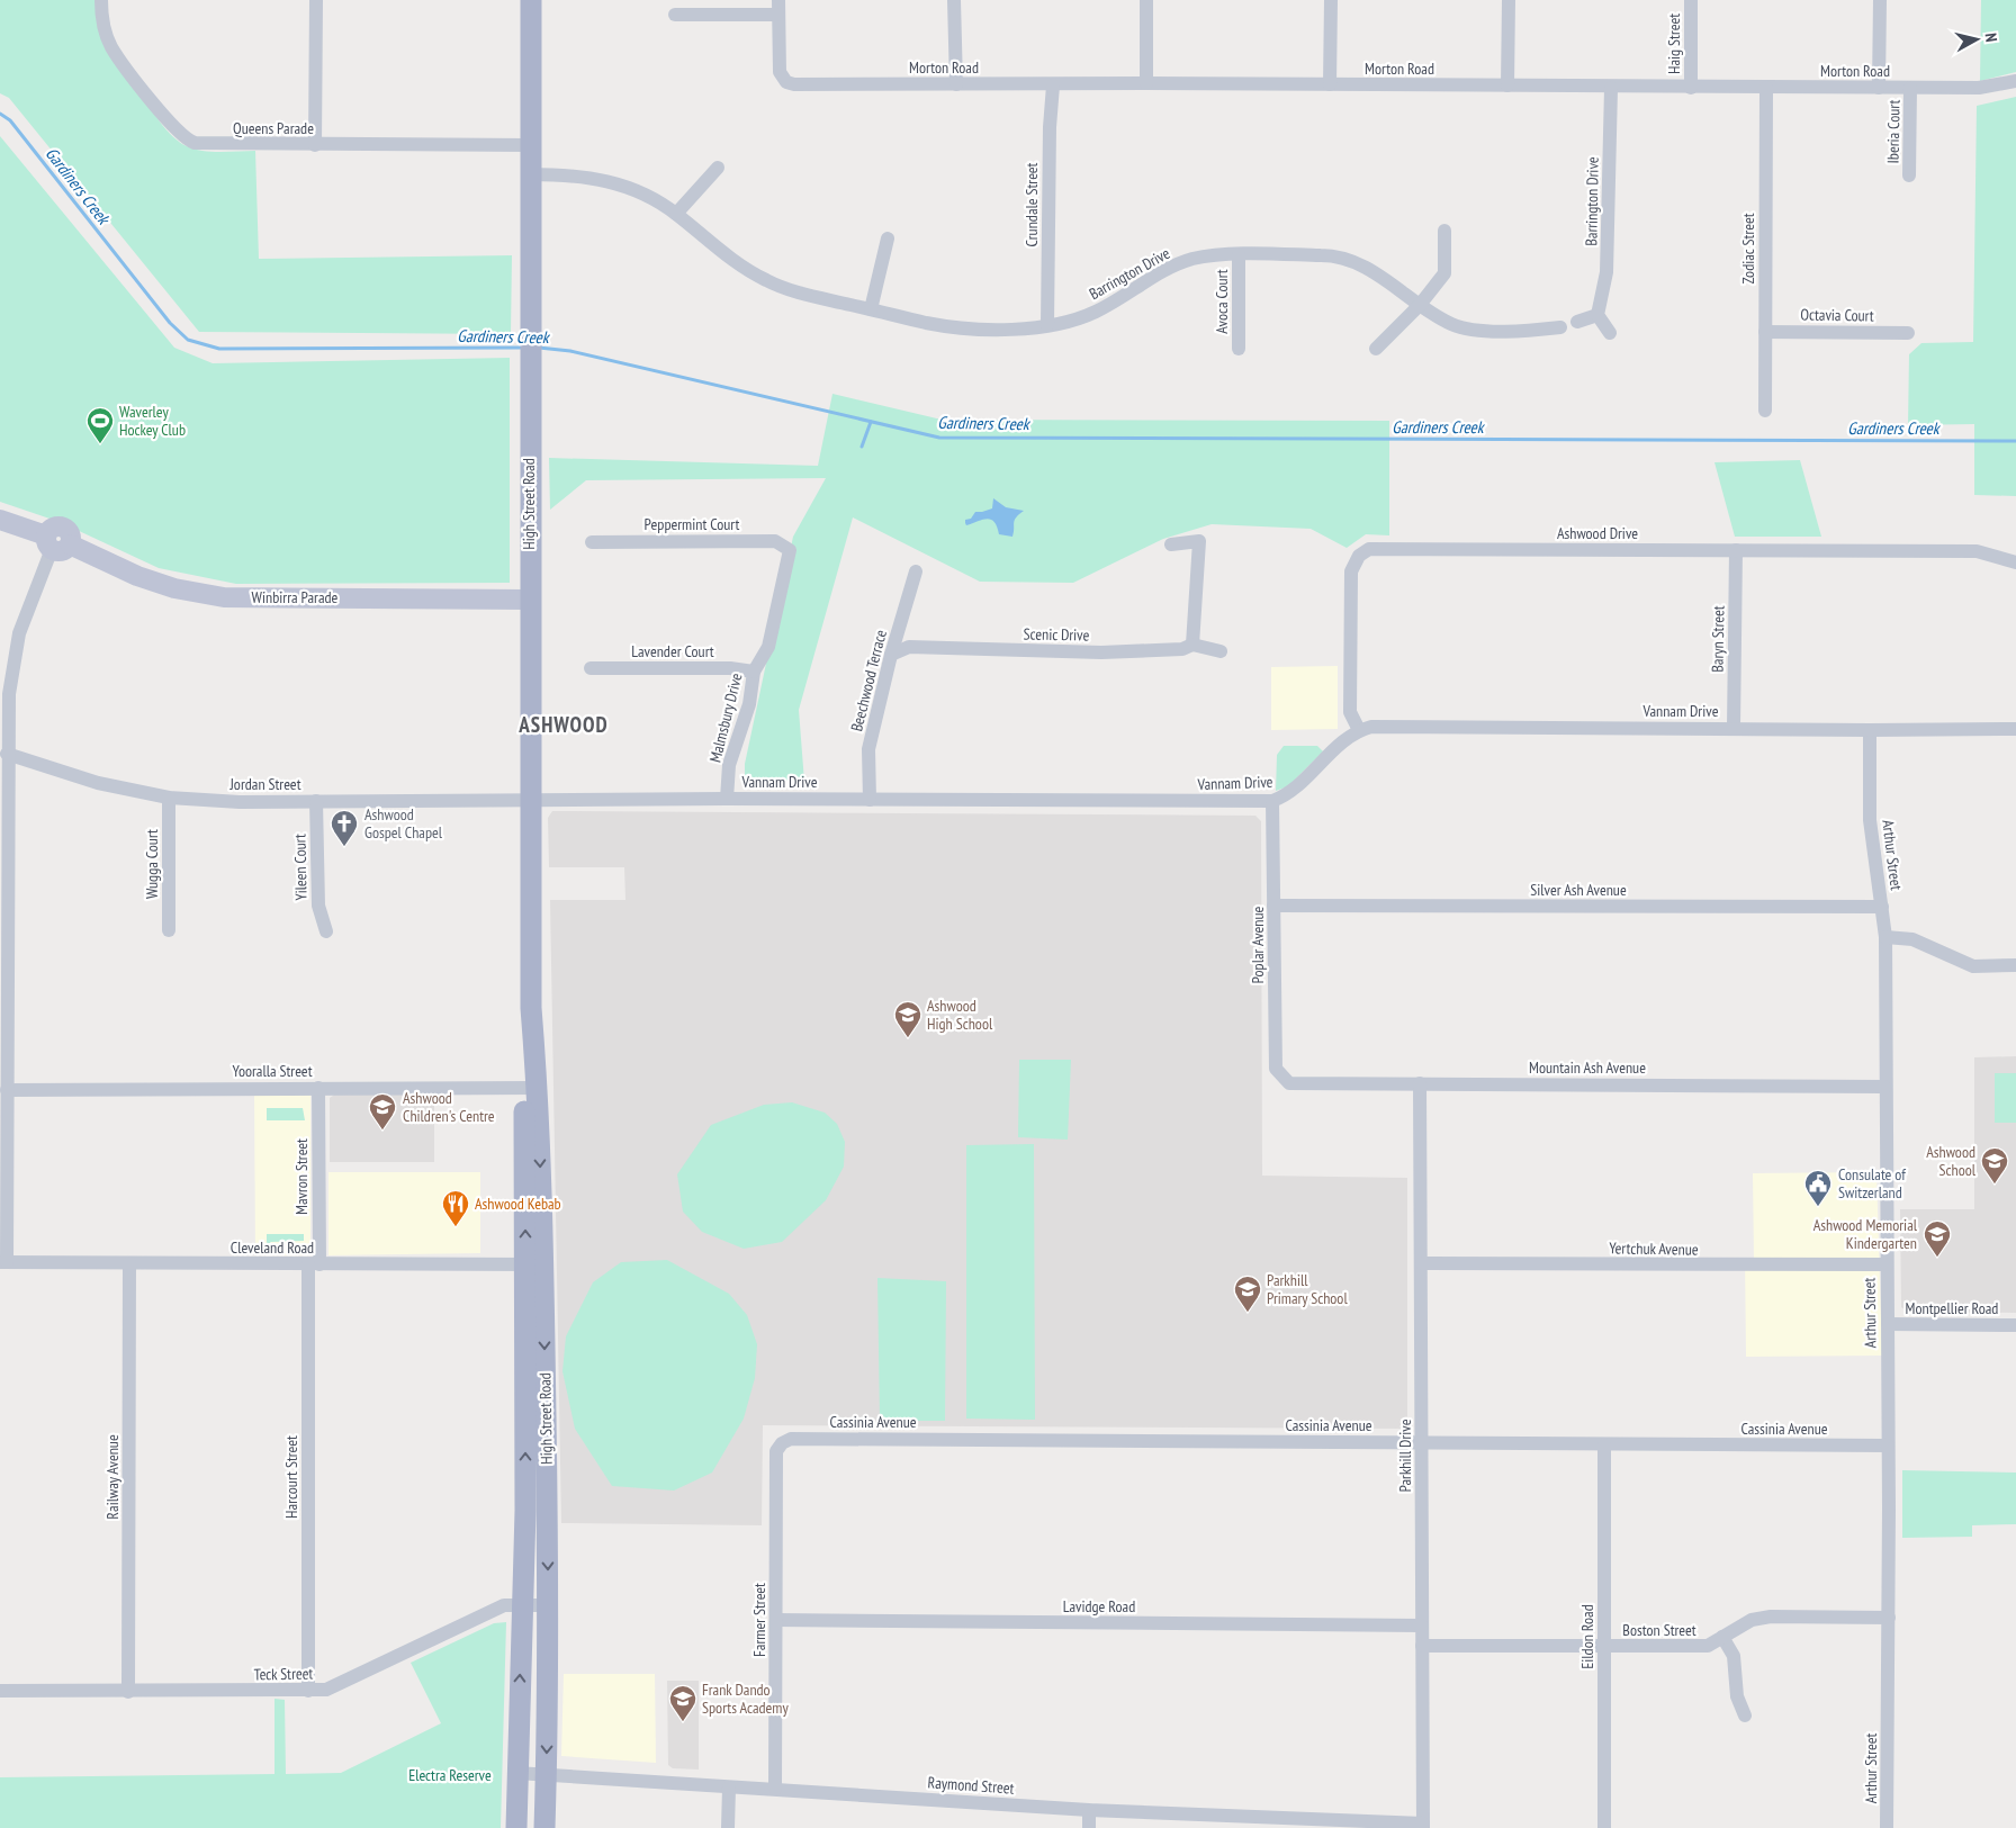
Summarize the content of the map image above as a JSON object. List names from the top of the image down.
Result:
{
  "streets": {
    "main road": ["High Street Road"],
    "street": [
      "Haig Street",
      "Morton Road",
      "Queens Parade",
      "Iberia Court",
      "Barrington Drive",
      "Crundale Street",
      "Zodiac Street",
      "Avoca Court",
      "Octavia Court",
      "Peppermint Court",
      "Ashwood Drive",
      "Winbirra Parade",
      "Scenic Drive",
      "Baryn Street",
      "Lavender Court",
      "Beechwood Terrace",
      "Vannam Drive",
      "Malmsbury Drive",
      "Jordan Street",
      "Arthur Street",
      "Wugga Court",
      "Yileen Court",
      "Silver Ash Avenue",
      "Poplar Avenue",
      "Mountain Ash Avenue",
      "Yooralla Street",
      "Mavron Street",
      "Cleveland Road",
      "Yertchuk Avenue",
      "Montpellier Road",
      "Cassinia Avenue",
      "Parkhill Drive",
      "Railway Avenue",
      "Harcourt Street",
      "Lavidge Road",
      "Farmer Street",
      "Boston Street",
      "Eildon Road",
      "Teck Street",
      "Raymond Street"
    ]
  },
  "crossings": [
    ["Haig Street", "Morton Road"],
    ["Morton Road", "Iberia Court"],
    ["Morton Road", "Barrington Drive"],
    ["Morton Road", "Crundale Street"],
    ["Morton Road", "Zodiac Street"],
    ["Queens Parade", "High Street Road"],
    ["Barrington Drive", "Crundale Street"],
    ["Barrington Drive", "Avoca Court"],
    ["Barrington Drive", "High Street Road"],
    ["Zodiac Street", "Octavia Court"],
    ["High Street Road", "Winbirra Parade"],
    ["High Street Road", "Vannam Drive"],
    ["High Street Road", "Jordan Street"],
    ["High Street Road", "Yooralla Street"],
    ["High Street Road", "Cleveland Road"],
    ["High Street Road", "Teck Street"],
    ["High Street Road", "Raymond Street"],
    ["Peppermint Court", "Malmsbury Drive"],
    ["Ashwood Drive", "Baryn Street"],
    ["Ashwood Drive", "Vannam Drive"],
    ["Scenic Drive", "Beechwood Terrace"],
    ["Baryn Street", "Vannam Drive"],
    ["Lavender Court", "Malmsbury Drive"],
    ["Beechwood Terrace", "Vannam Drive"],
    ["Vannam Drive", "Malmsbury Drive"],
    ["Vannam Drive", "Jordan Street"],
    ["Vannam Drive", "Arthur Street"],
    ["Vannam Drive", "Poplar Avenue"],
    ["Jordan Street", "Wugga Court"],
    ["Jordan Street", "Yileen Court"],
    ["Arthur Street", "Silver Ash Avenue"],
    ["Arthur Street", "Mountain Ash Avenue"],
    ["Arthur Street", "Yertchuk Avenue"],
    ["Arthur Street", "Montpellier Road"],
    ["Arthur Street", "Cassinia Avenue"],
    ["Arthur Street", "Boston Street"],
    ["Silver Ash Avenue", "Poplar Avenue"],
    ["Poplar Avenue", "Mountain Ash Avenue"],
    ["Mountain Ash Avenue", "Parkhill Drive"],
    ["Yooralla Street", "Mavron Street"],
    ["Mavron Street", "Cleveland Road"],
    ["Mavron Street", "Harcourt Street"],
    ["Cleveland Road", "Railway Avenue"],
    ["Cleveland Road", "Harcourt Street"],
    ["Yertchuk Avenue", "Parkhill Drive"],
    ["Cassinia Avenue", "Parkhill Drive"],
    ["Cassinia Avenue", "Farmer Street"],
    ["Cassinia Avenue", "Eildon Road"],
    ["Parkhill Drive", "Lavidge Road"],
    ["Parkhill Drive", "Boston Street"],
    ["Parkhill Drive", "Raymond Street"],
    ["Railway Avenue", "Teck Street"],
    ["Harcourt Street", "Teck Street"],
    ["Lavidge Road", "Farmer Street"],
    ["Farmer Street", "Raymond Street"],
    ["Boston Street", "Eildon Road"]
  ],
  "districts": ["ASHWOOD"],
  "water": ["Gardiners Creek"],
  "parks": ["Electra Reserve"],
  "places": {
    "sports": ["Waverley Hockey Club"],
    "church": ["Ashwood Gospel Chapel"],
    "school or university": [
      "Ashwood High School",
      "Ashwood Children's Centre",
      "Ashwood School",
      "Ashwood Memorial Kindergarten",
      "Parkhill Primary School",
      "Frank Dando Sports Academy"
    ],
    "public building": ["Consulate of Switzerland"],
    "restaurant": ["Ashwood Kebab"]
  },
  "north": "right"
}
